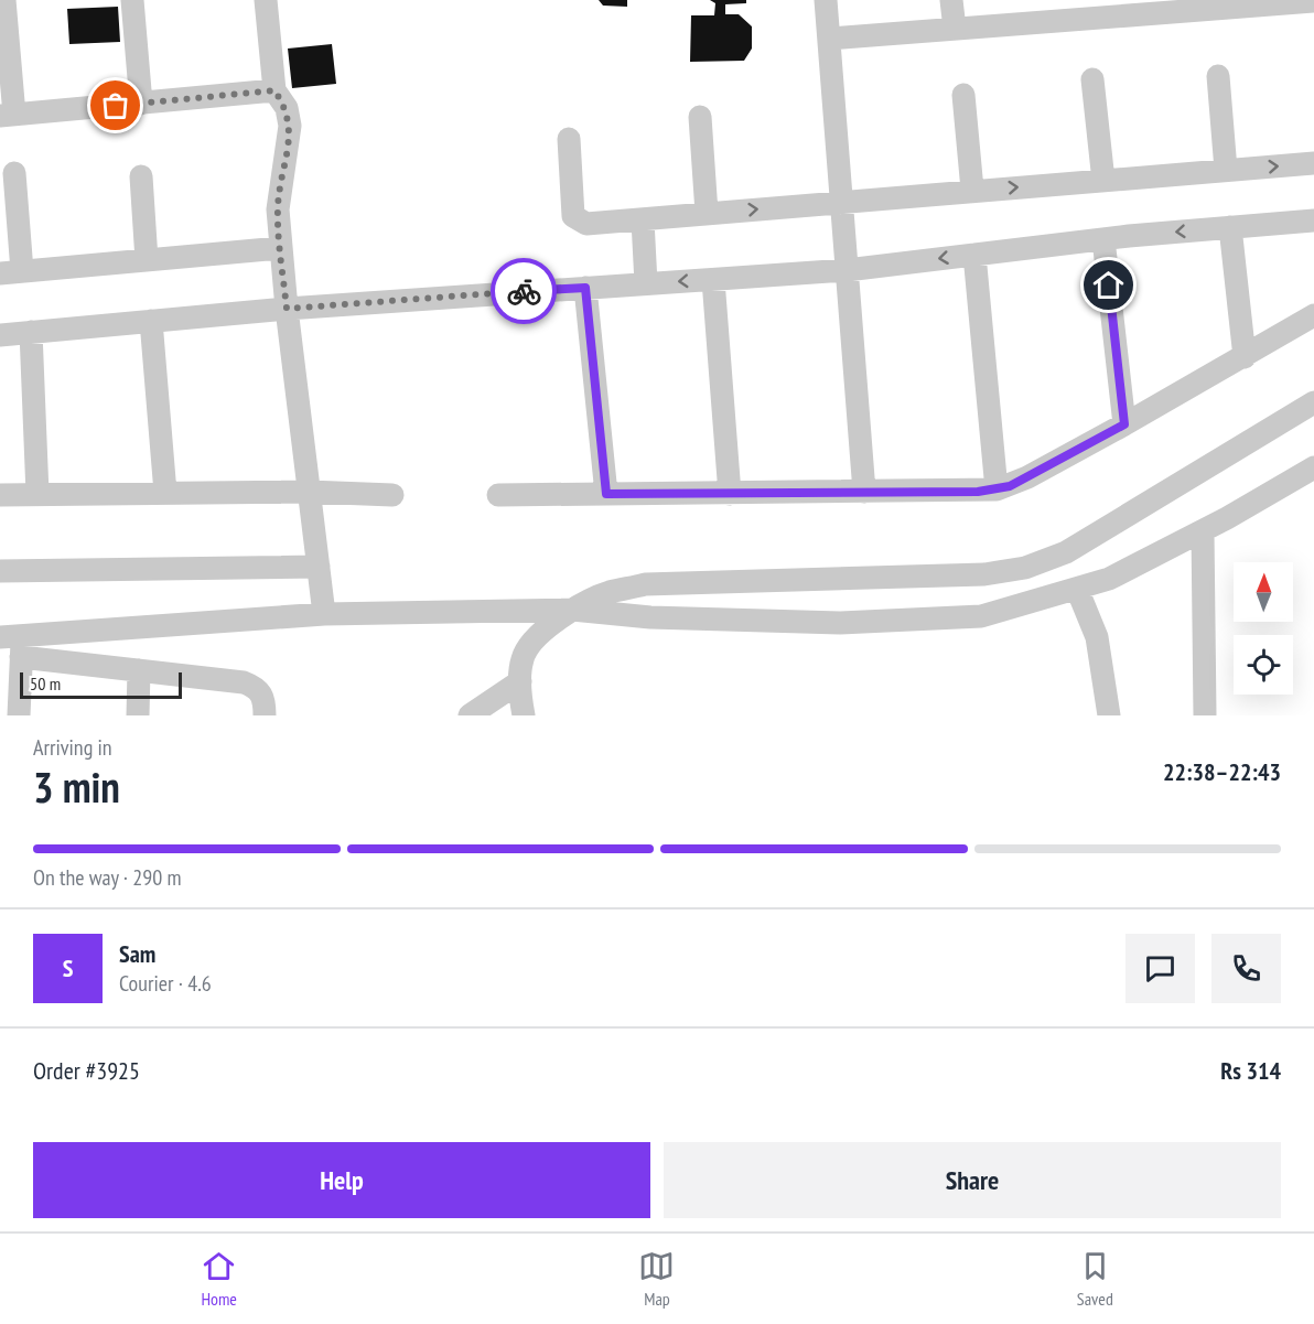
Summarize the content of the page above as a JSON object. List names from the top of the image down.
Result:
{
  "scale_bar": "50 m",
  "north": "top",
  "page": {
    "scale": "50 m",
    "heading": ["3 min", "Arriving in", "22:38–22:43"],
    "panel": [
      "Sam",
      "Courier · 4.6",
      "Order #3925",
      "Rs 314"
    ],
    "bar": "On the way · 290 m",
    "round": "S",
    "buttons": ["Help", "Share"],
    "tabs": ["Home", "Map", "Saved"]
  }
}
